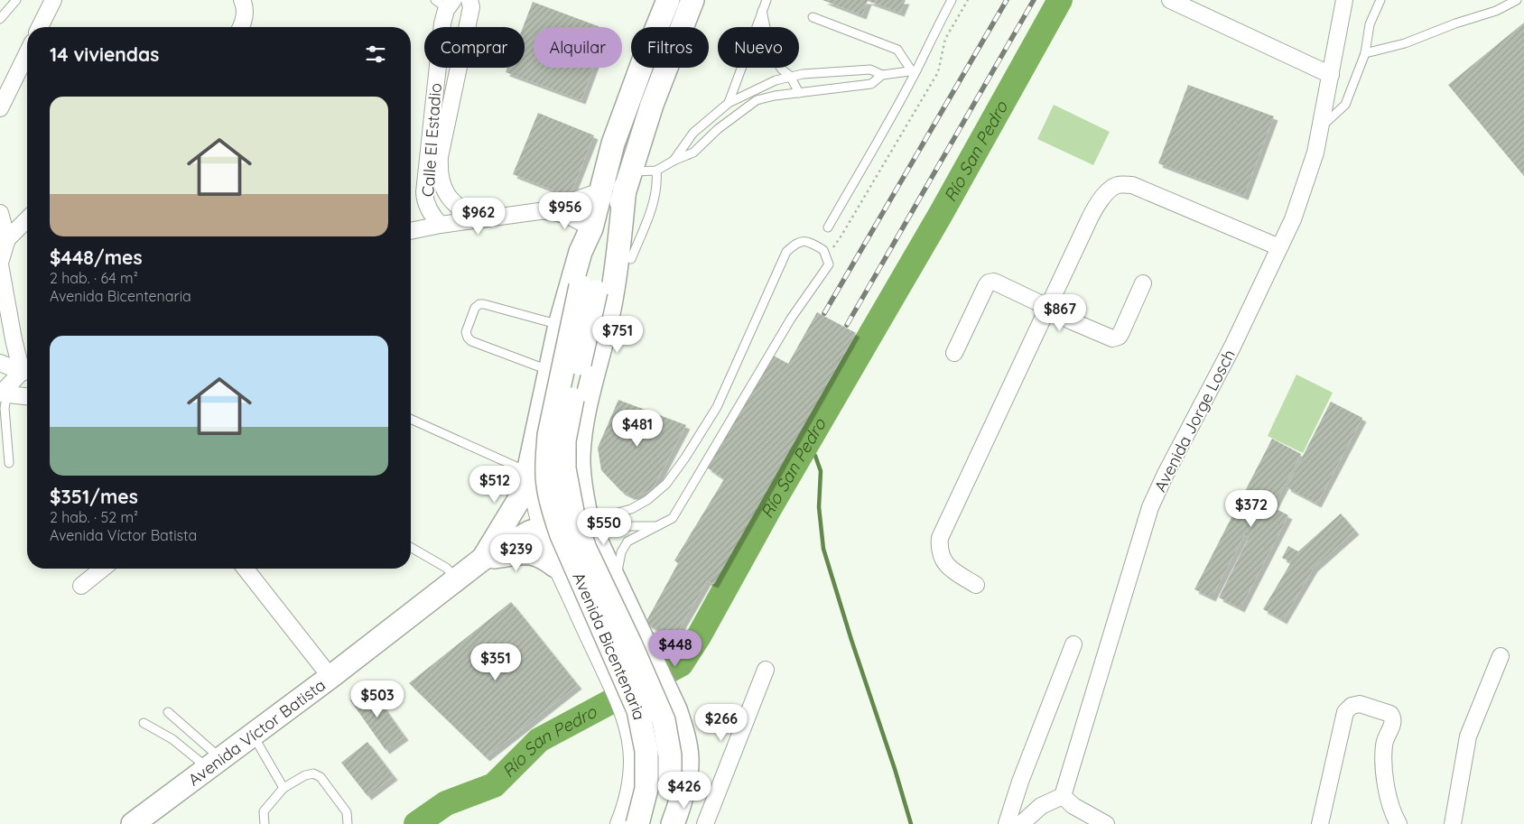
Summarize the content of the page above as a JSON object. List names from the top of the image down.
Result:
{
  "streets": {
    "main road": ["Avenida Bicentenaria", "Avenida Víctor Batista"],
    "street": ["Calle El Estadio", "Avenida Jorge Losch"]
  },
  "water": ["Río San Pedro"],
  "page": {
    "chip": [
      "Comprar",
      "Alquilar",
      "Filtros",
      "Nuevo"
    ],
    "heading": "14 viviendas",
    "list": [
      {
        "name": "$448/mes",
        "note": "2 hab. · 64 m² · Avenida Bicentenaria"
      },
      {
        "name": "$351/mes",
        "note": "2 hab. · 52 m² · Avenida Víctor Batista"
      }
    ],
    "price": [
      "$956",
      "$962",
      "$867",
      "$751",
      "$481",
      "$512",
      "$372",
      "$550",
      "$239",
      "$448",
      "$351",
      "$503",
      "$266",
      "$426"
    ]
  }
}
